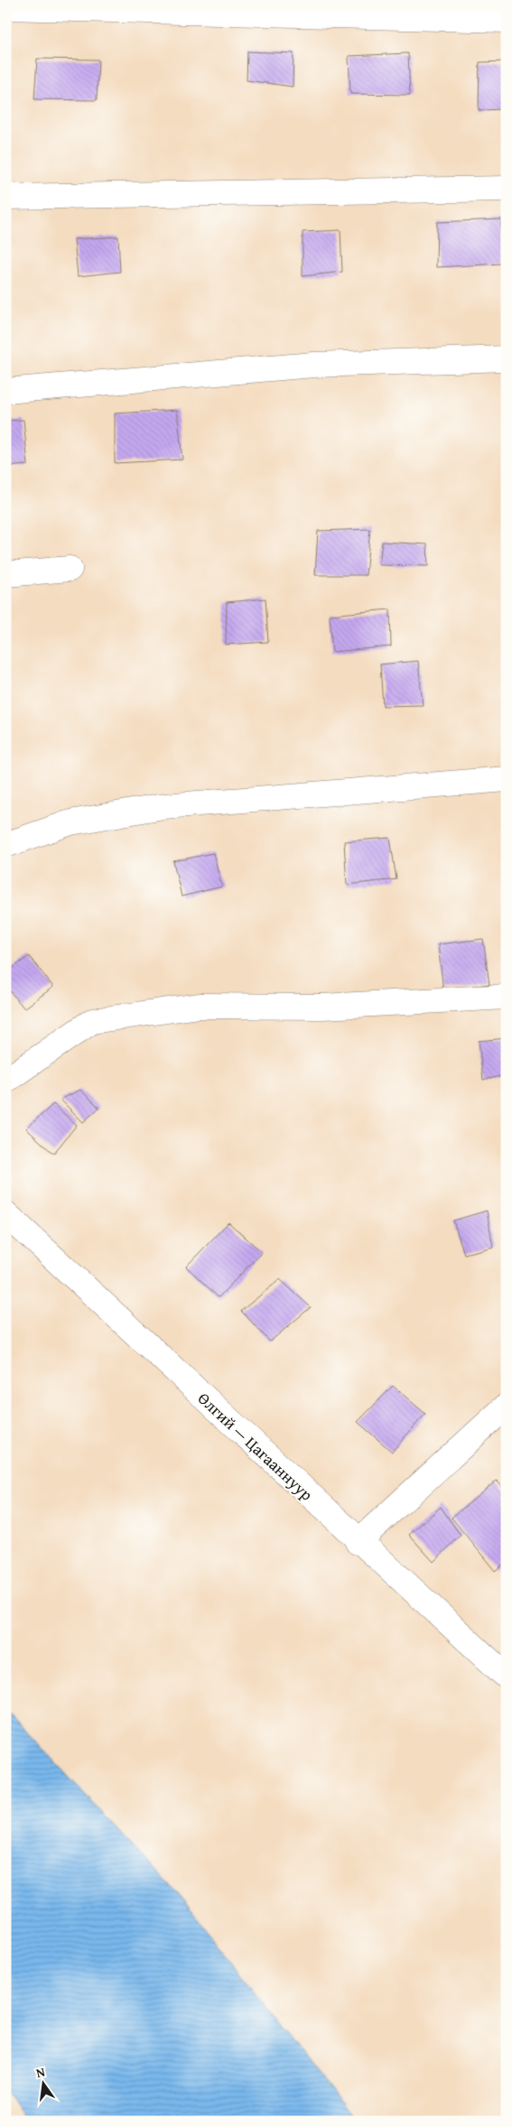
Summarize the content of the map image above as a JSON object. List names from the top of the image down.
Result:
{
  "streets": {
    "main road": ["Өлгий — Цагааннуур"]
  },
  "north": "top"
}
